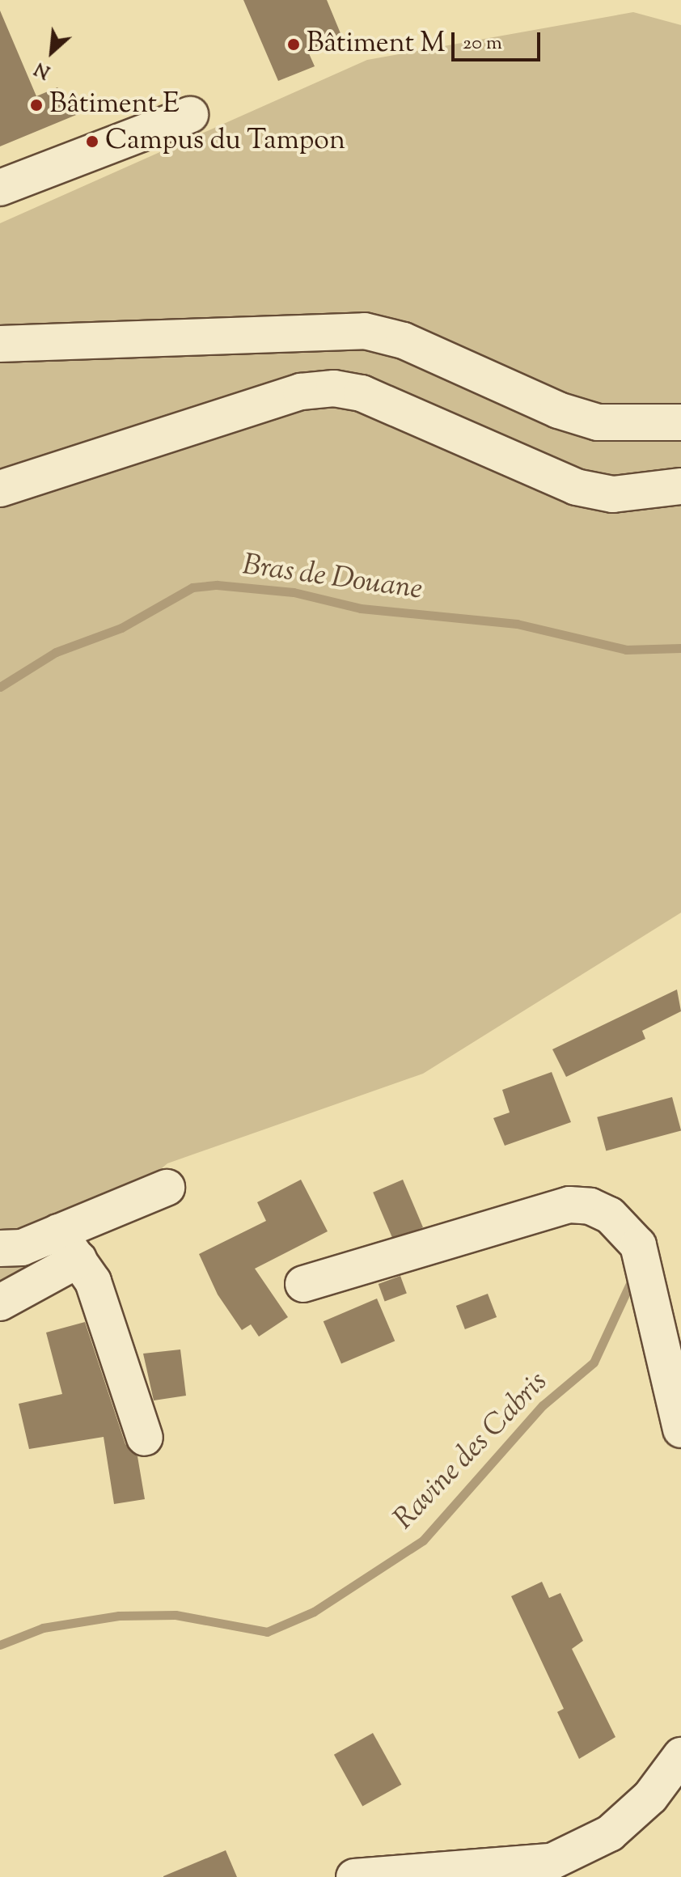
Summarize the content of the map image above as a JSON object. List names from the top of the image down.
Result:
{
  "water": ["Bras de Douane", "Ravine des Cabris"],
  "places": ["Bâtiment M", "Bâtiment E", "Campus du Tampon"],
  "scale_bar": "20 m",
  "north": "bottom left"
}
